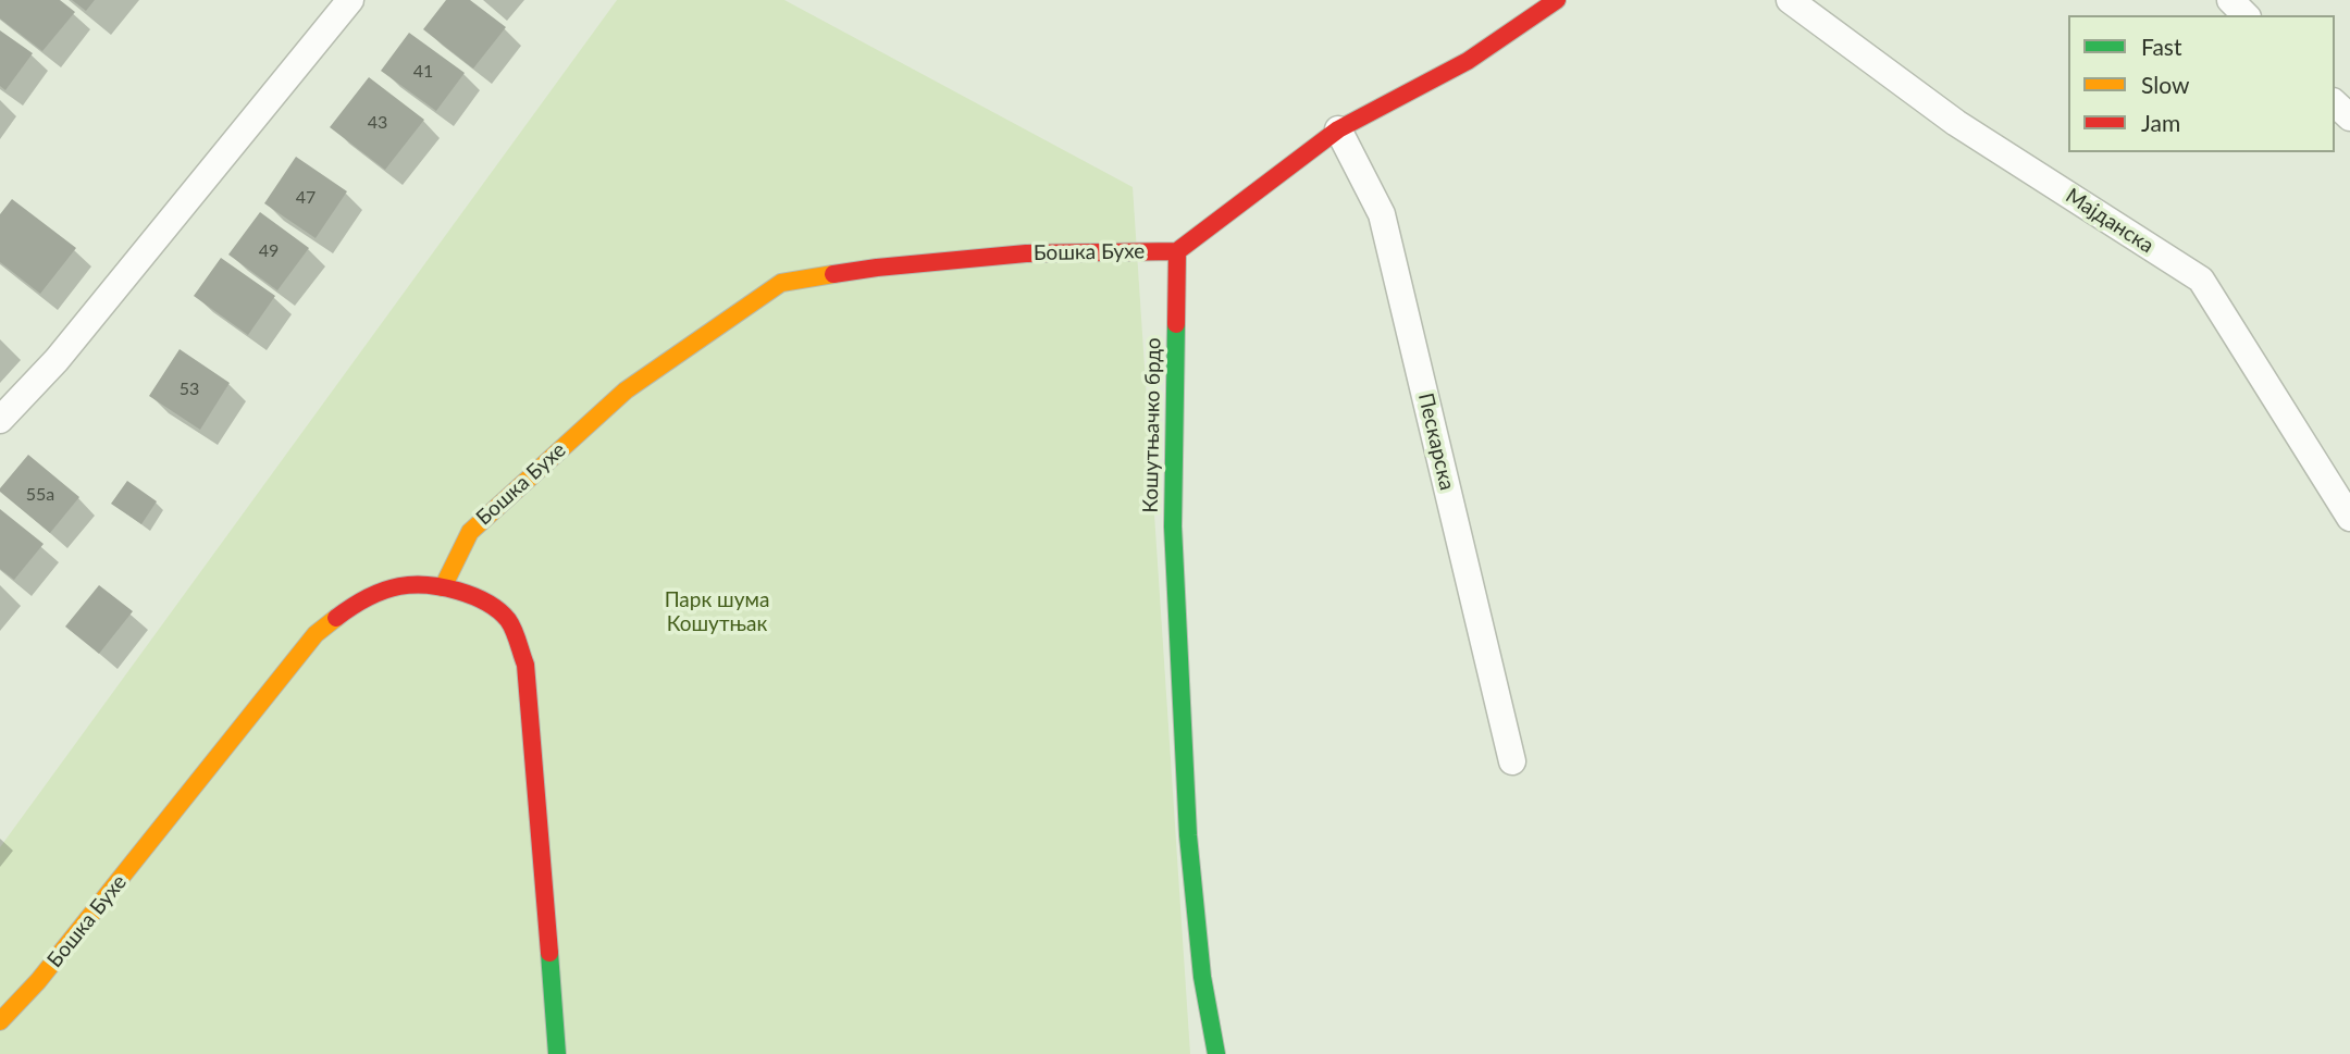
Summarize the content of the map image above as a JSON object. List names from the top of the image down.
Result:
{
  "streets": {
    "street": [
      "Мајданска",
      "Бошка Бухе",
      "Кошутњачко брдо",
      "Пескарска"
    ]
  },
  "crossings": [
    ["Бошка Бухе", "Кошутњачко брдо"]
  ],
  "parks": ["Парк шума Кошутњак"],
  "house_numbers": [
    "41",
    "43",
    "47",
    "49",
    "53",
    "55a"
  ],
  "legend": ["Fast", "Slow", "Jam"]
}
